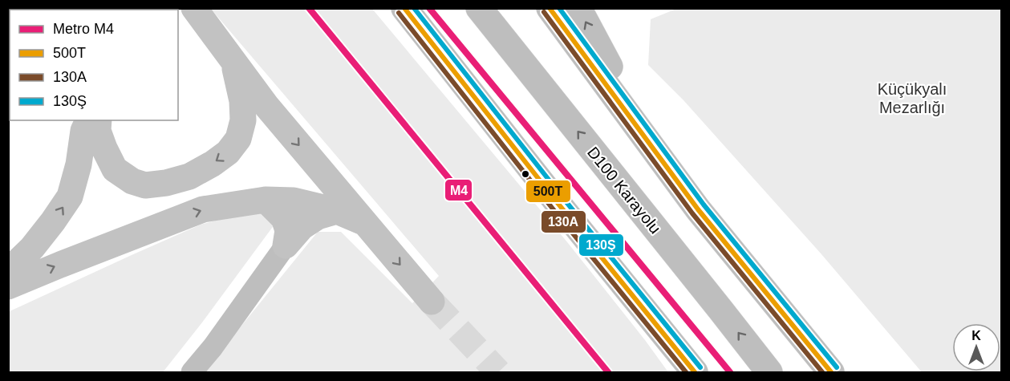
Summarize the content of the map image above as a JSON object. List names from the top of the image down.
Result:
{
  "streets": {
    "highway": ["D100 Karayolu"]
  },
  "parks": ["Küçükyalı Mezarlığı"],
  "lines": [
    "metro line M4",
    "transit line 500T",
    "transit line 130Ş",
    "transit line 130A"
  ],
  "legend": [
    "Metro M4",
    "500T",
    "130A",
    "130Ş"
  ],
  "north": "top"
}
